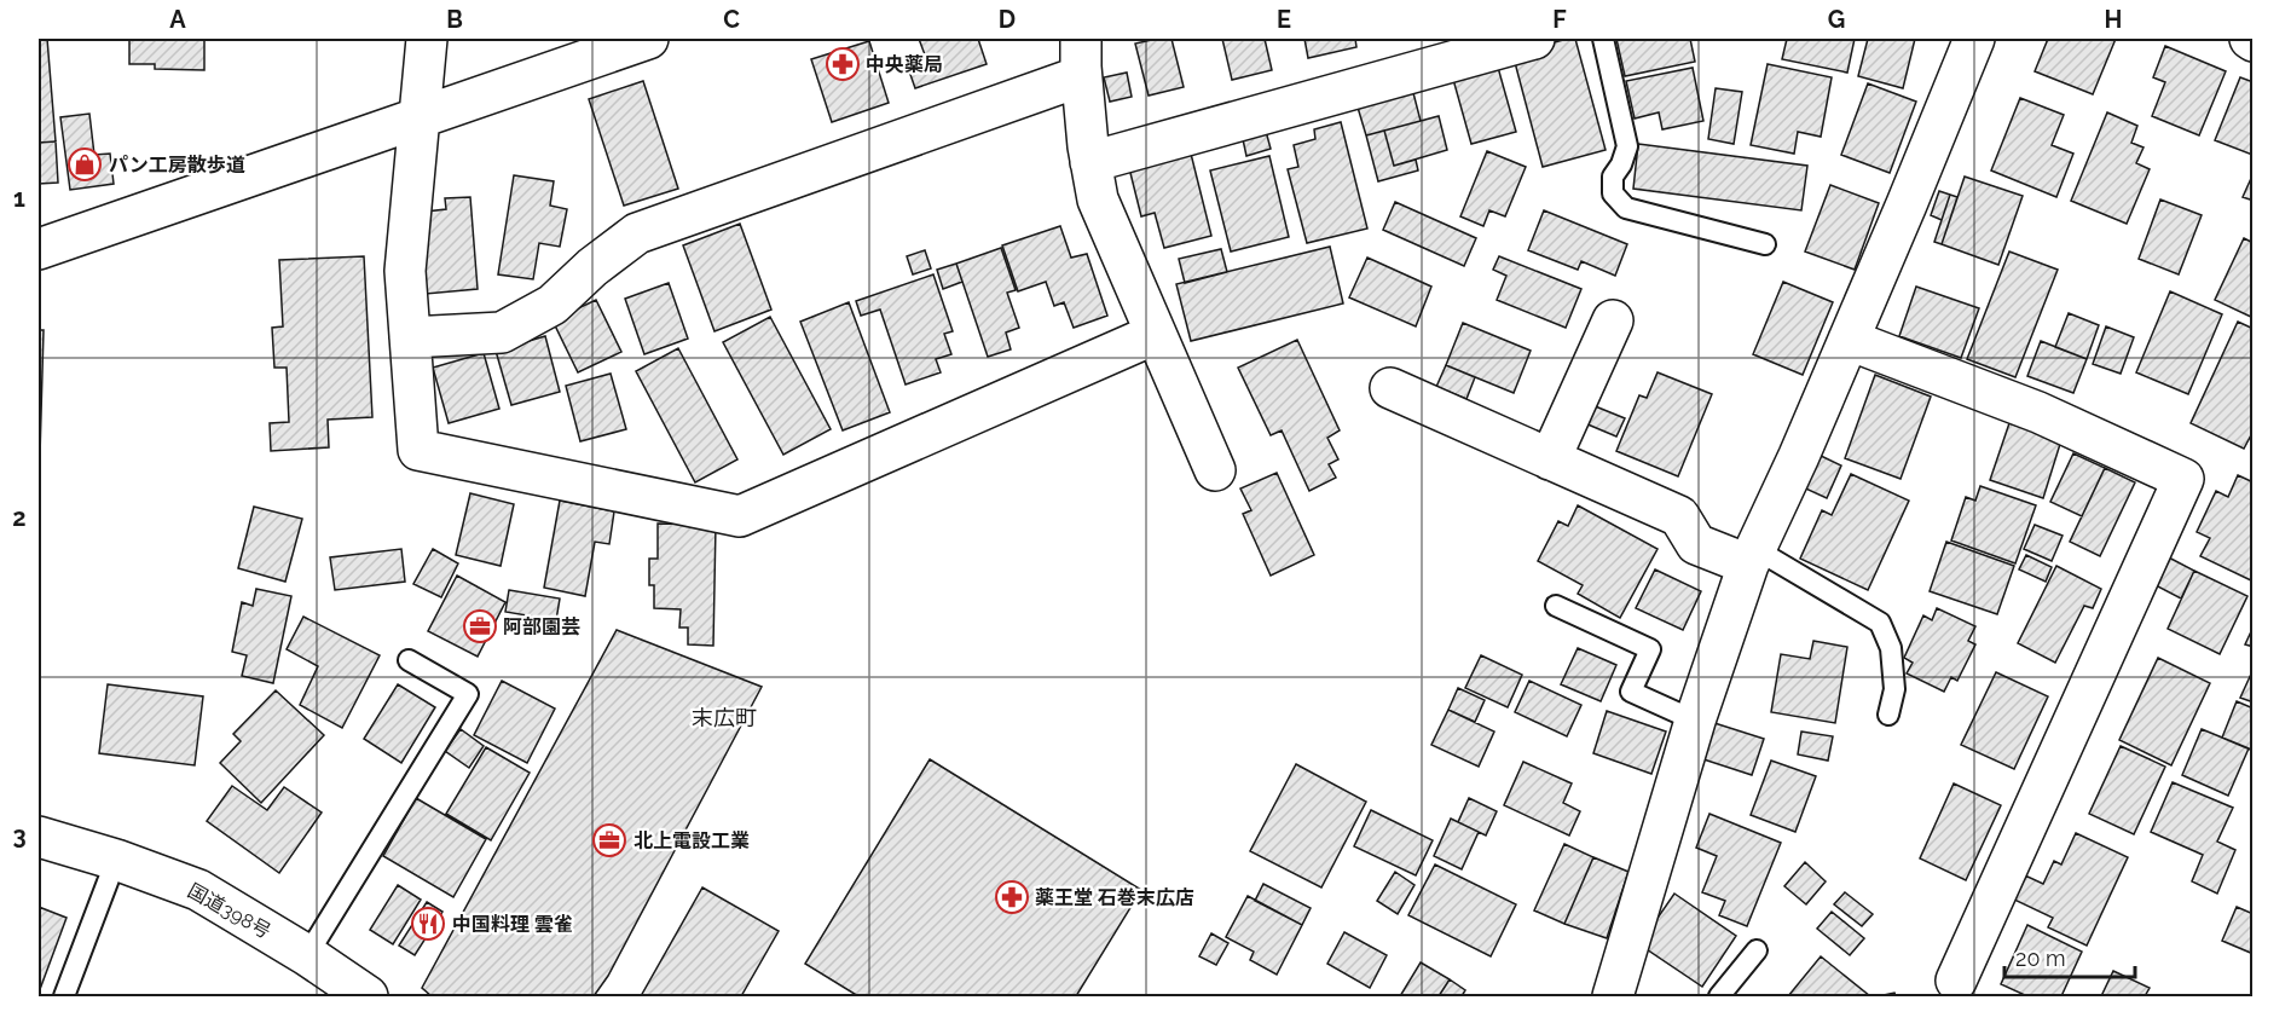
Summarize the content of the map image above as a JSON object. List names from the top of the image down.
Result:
{
  "streets": {
    "main road": ["国道398号"]
  },
  "districts": ["末広町"],
  "places": {
    "pharmacy": ["中央薬局", "薬王堂 石巻末広店"],
    "shop": ["パン工房散歩道"],
    "office": ["阿部園芸", "北上電設工業"],
    "restaurant": ["中国料理 雲雀"]
  },
  "scale_bar": "20 m",
  "grid": {
    "columns": [
      "A",
      "B",
      "C",
      "D",
      "E",
      "F",
      "G",
      "H"
    ],
    "rows": ["1", "2", "3"]
  }
}
